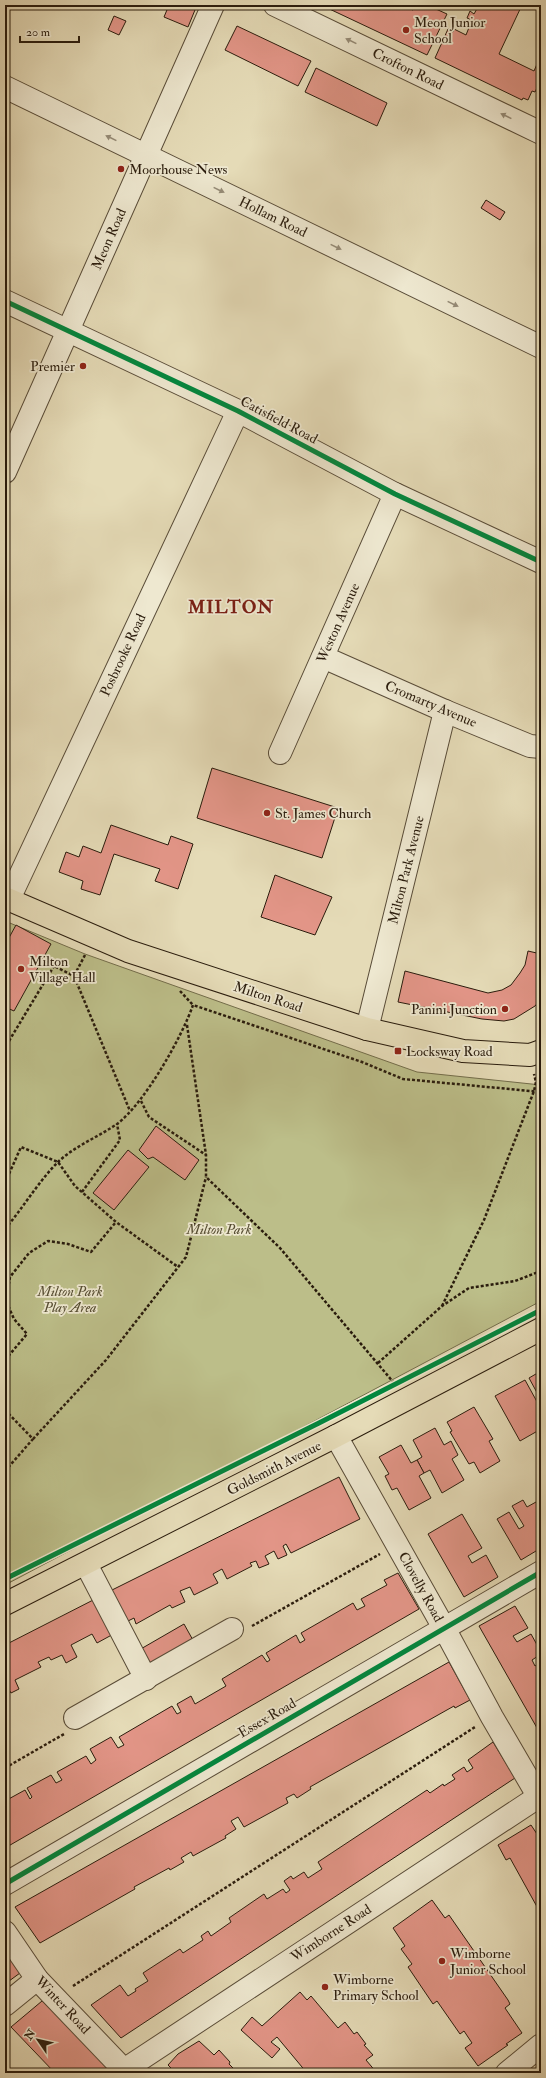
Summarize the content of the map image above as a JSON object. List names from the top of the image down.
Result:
{
  "streets": {
    "main road": ["Milton Road", "Goldsmith Avenue"],
    "street": [
      "Crofton Road",
      "Hollam Road",
      "Meon Road",
      "Catisfield Road",
      "Weston Avenue",
      "Posbrooke Road",
      "Cromarty Avenue",
      "Milton Park Avenue",
      "Clovelly Road",
      "Essex Road",
      "Wimborne Road",
      "Winter Road"
    ]
  },
  "crossings": [
    ["Hollam Road", "Meon Road"],
    ["Meon Road", "Catisfield Road"],
    ["Catisfield Road", "Weston Avenue"],
    ["Catisfield Road", "Posbrooke Road"],
    ["Weston Avenue", "Cromarty Avenue"],
    ["Posbrooke Road", "Milton Road"],
    ["Cromarty Avenue", "Milton Park Avenue"],
    ["Milton Park Avenue", "Milton Road"],
    ["Goldsmith Avenue", "Clovelly Road"],
    ["Clovelly Road", "Essex Road"],
    ["Clovelly Road", "Wimborne Road"],
    ["Wimborne Road", "Winter Road"]
  ],
  "one_way": ["Crofton Road"],
  "districts": ["MILTON"],
  "parks": ["Milton Park", "Milton Park Play Area"],
  "places": {
    "other": [
      "Meon Junior School",
      "Moorhouse News",
      "Premier",
      "St. James Church",
      "Milton Village Hall",
      "Panini Junction",
      "Wimborne Junior School",
      "Wimborne Primary School"
    ],
    "transit": ["Locksway Road"]
  },
  "scale_bar": "20 m",
  "north": "top left"
}
